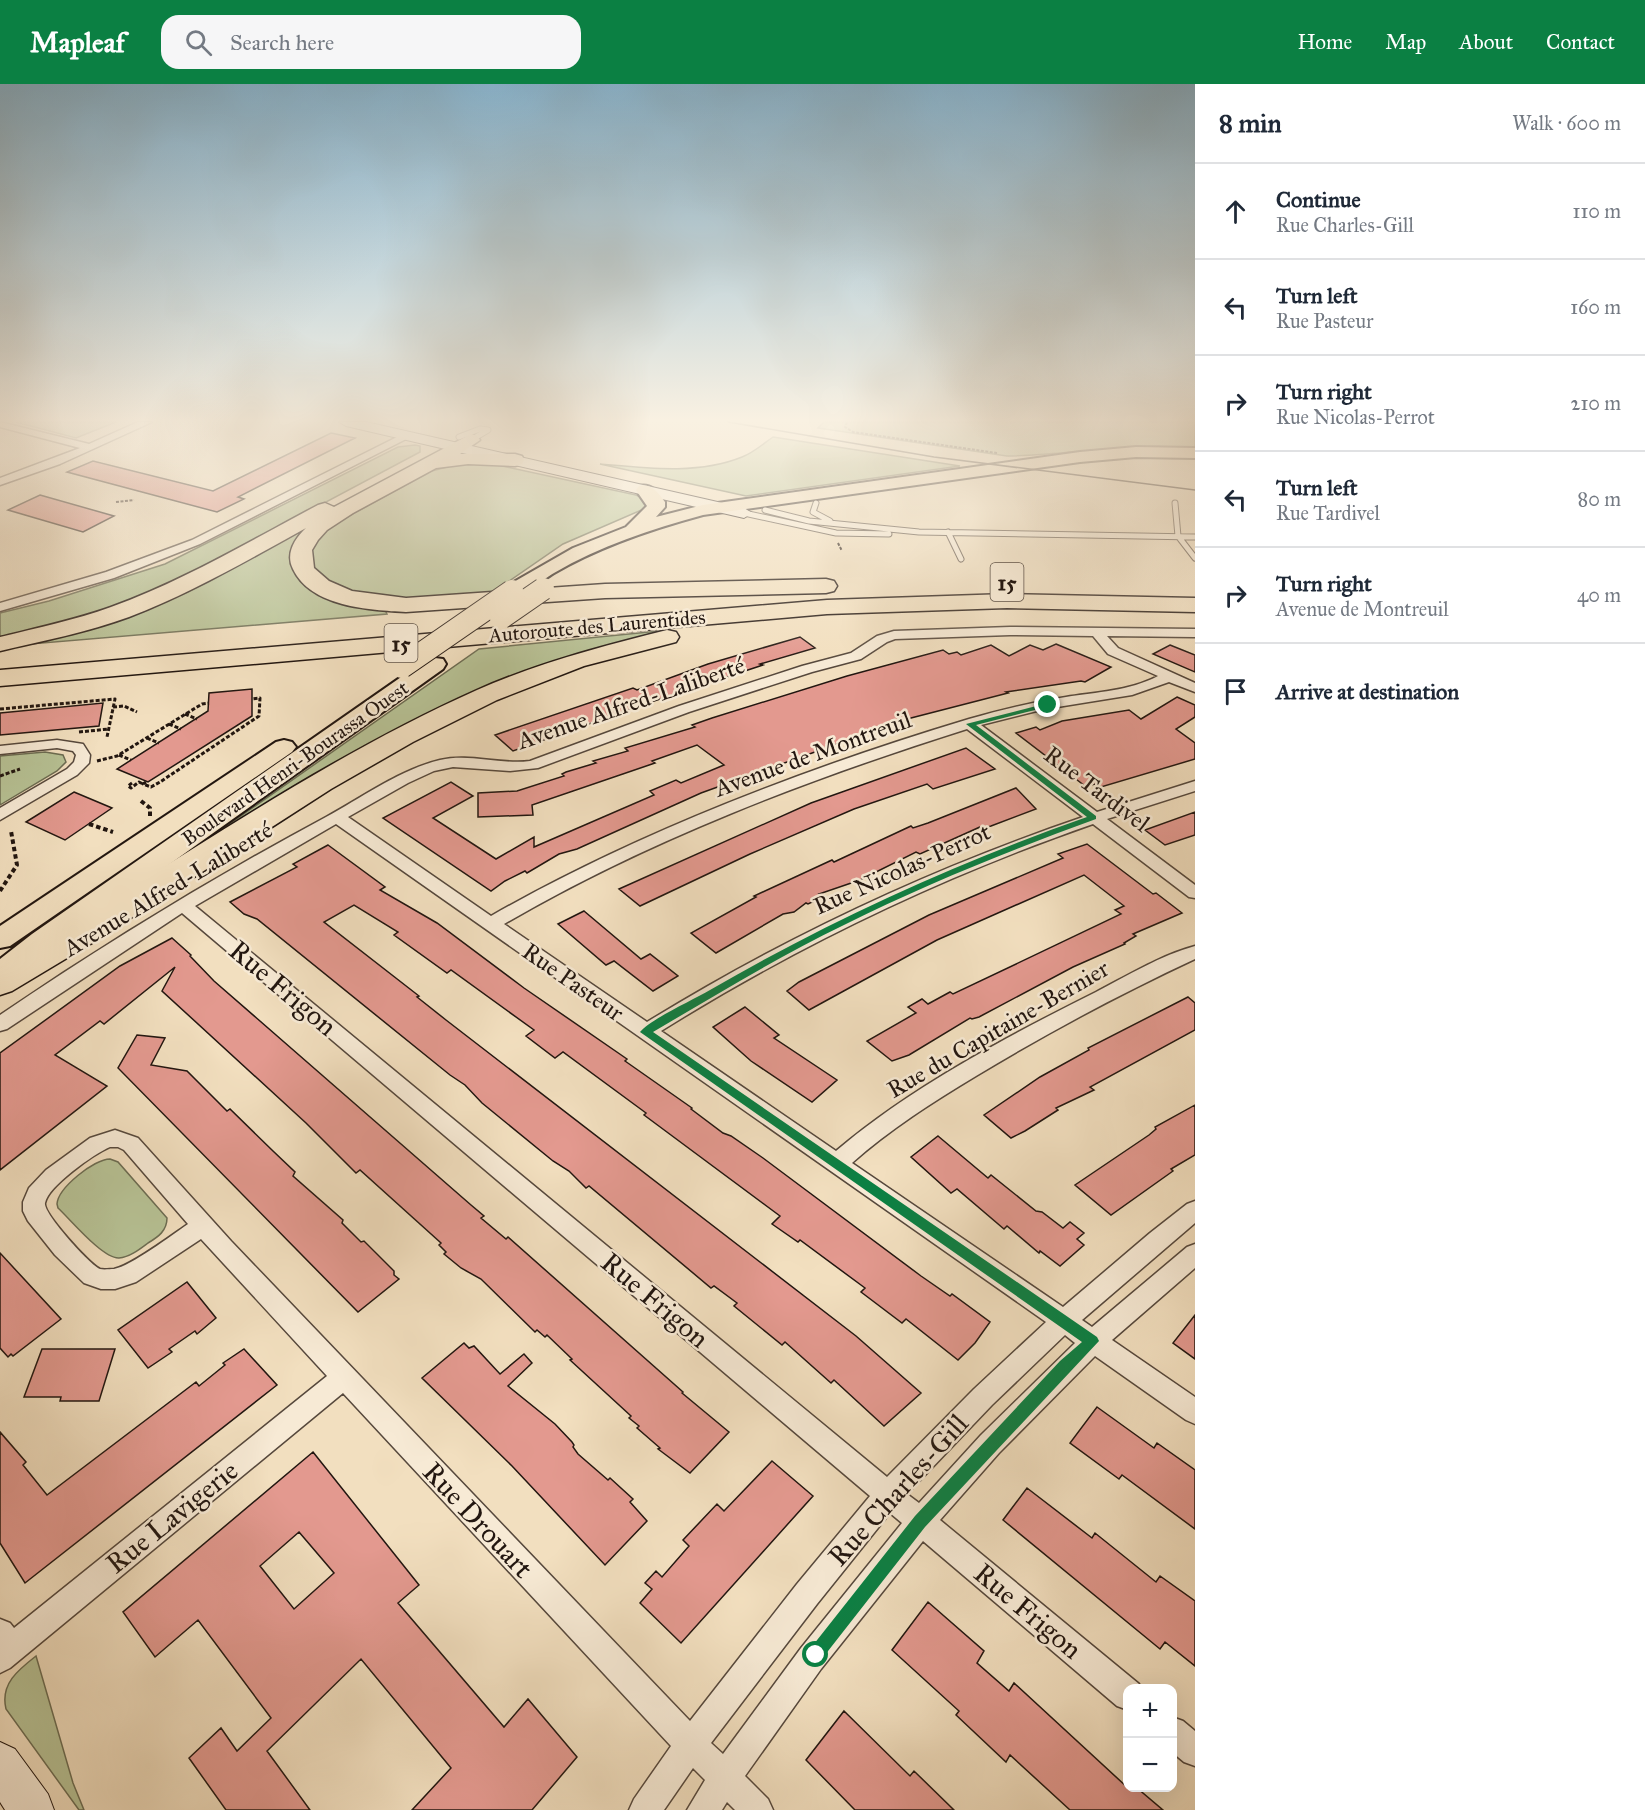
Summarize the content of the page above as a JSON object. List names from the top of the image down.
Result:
{
  "streets": {
    "highway": ["15", "Autoroute des Laurentides"],
    "main road": ["Boulevard Henri-Bourassa Ouest"],
    "street": [
      "Avenue Alfred-Laliberté",
      "Avenue de Montreuil",
      "Rue Tardivel",
      "Rue Nicolas-Perrot",
      "Rue Pasteur",
      "Rue Frigon",
      "Rue du Capitaine-Bernier",
      "Rue Charles-Gill",
      "Rue Lavigerie",
      "Rue Drouart"
    ]
  },
  "crossings": [
    ["Avenue Alfred-Laliberté", "Rue Pasteur"],
    ["Avenue Alfred-Laliberté", "Rue Frigon"],
    ["Avenue de Montreuil", "Rue Tardivel"],
    ["Avenue de Montreuil", "Rue Pasteur"],
    ["Rue Tardivel", "Rue Nicolas-Perrot"],
    ["Rue Nicolas-Perrot", "Rue Pasteur"],
    ["Rue Pasteur", "Rue du Capitaine-Bernier"],
    ["Rue Pasteur", "Rue Charles-Gill"],
    ["Rue Frigon", "Rue Charles-Gill"],
    ["Rue Charles-Gill", "Rue Drouart"],
    ["Rue Lavigerie", "Rue Drouart"]
  ],
  "page": {
    "header": "Mapleaf",
    "search": "Search here",
    "nav": [
      "Home",
      "Map",
      "About",
      "Contact"
    ],
    "heading": ["8 min", "Walk · 600 m"],
    "list": [
      ["Continue", "Rue Charles-Gill", "110 m"],
      ["Turn left", "Rue Pasteur", "160 m"],
      ["Turn right", "Rue Nicolas-Perrot", "210 m"],
      ["Turn left", "Rue Tardivel", "80 m"],
      ["Turn right", "Avenue de Montreuil", "40 m"],
      "Arrive at destination"
    ],
    "map_buttons": ["+", "−"]
  }
}
